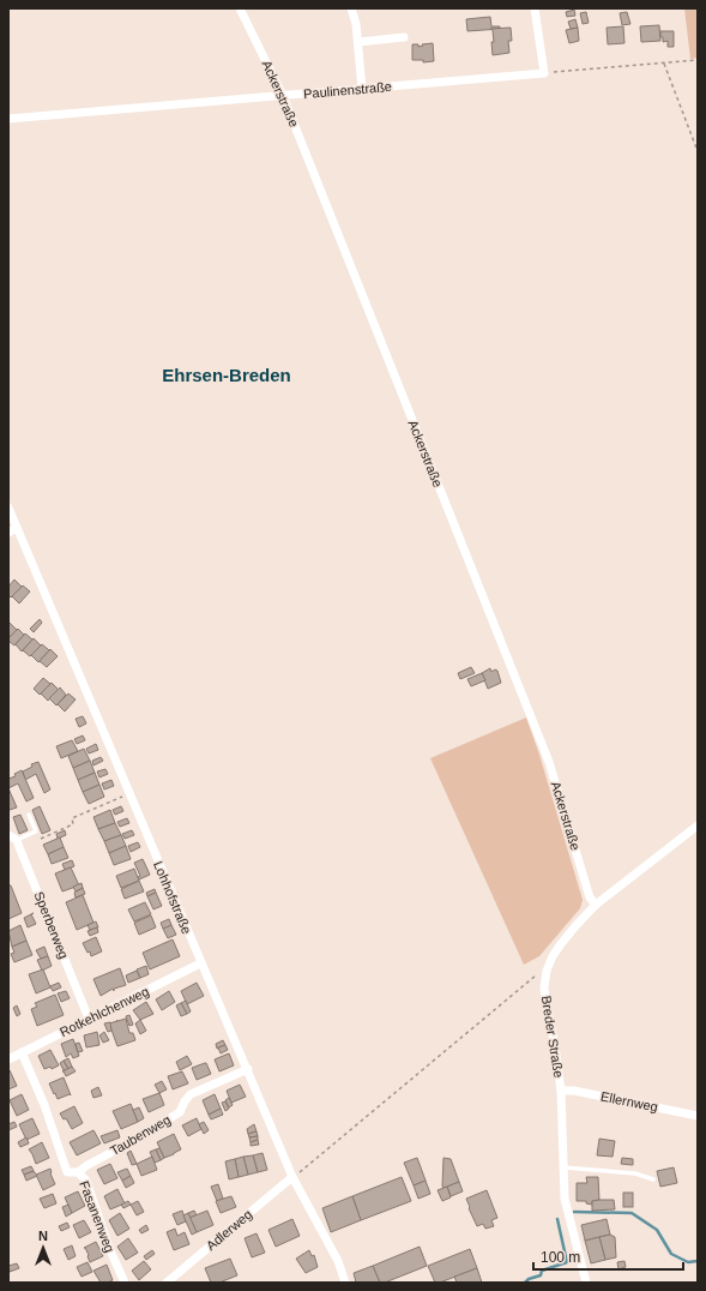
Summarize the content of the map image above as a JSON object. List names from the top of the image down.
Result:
{
  "streets": {
    "street": [
      "Paulinenstraße",
      "Ackerstraße",
      "Lohhofstraße",
      "Sperberweg",
      "Rotkehlchenweg",
      "Breder Straße",
      "Ellernweg",
      "Taubenweg",
      "Fasanenweg",
      "Adlerweg"
    ]
  },
  "crossings": [
    ["Paulinenstraße", "Ackerstraße"],
    ["Ackerstraße", "Breder Straße"],
    ["Lohhofstraße", "Rotkehlchenweg"],
    ["Lohhofstraße", "Taubenweg"],
    ["Lohhofstraße", "Adlerweg"],
    ["Sperberweg", "Rotkehlchenweg"],
    ["Rotkehlchenweg", "Fasanenweg"],
    ["Breder Straße", "Ellernweg"],
    ["Taubenweg", "Fasanenweg"]
  ],
  "districts": ["Ehrsen-Breden"],
  "scale_bar": "100 m",
  "north": "top"
}
